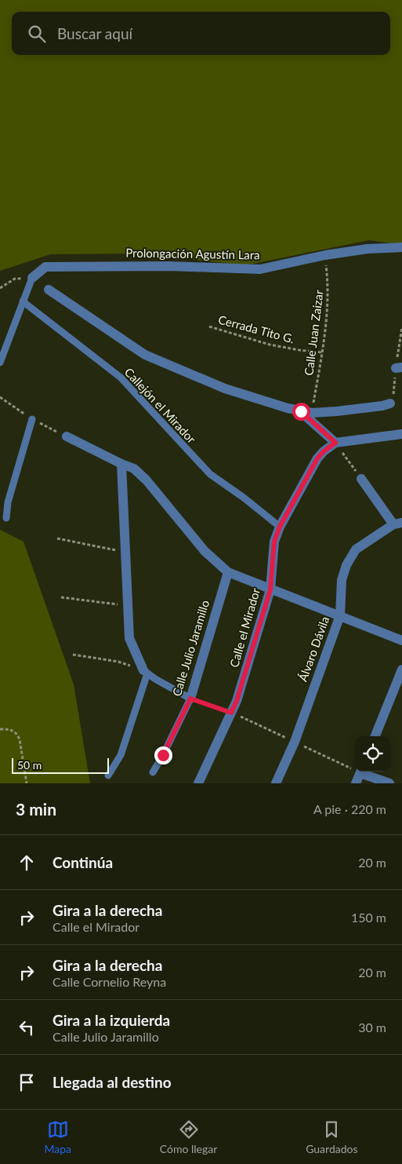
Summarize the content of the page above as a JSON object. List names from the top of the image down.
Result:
{
  "streets": {
    "street": [
      "Prolongación Agustín Lara",
      "Calle el Mirador",
      "Calle Julio Jaramillo",
      "Álvaro Dávila"
    ],
    "lane": ["Callejón el Mirador"],
    "path": ["Cerrada Tito G.", "Calle Juan Zaizar"]
  },
  "crossings": [
    ["Prolongación Agustín Lara", "Calle Juan Zaizar"],
    ["Cerrada Tito G.", "Calle Juan Zaizar"],
    ["Callejón el Mirador", "Calle el Mirador"]
  ],
  "scale_bar": "50 m",
  "page": {
    "search": "Buscar aquí",
    "scale": "50 m",
    "heading": ["3 min", "A pie · 220 m"],
    "list": [
      ["Continúa", "20 m"],
      ["Gira a la derecha", "Calle el Mirador", "150 m"],
      ["Gira a la derecha", "Calle Cornelio Reyna", "20 m"],
      ["Gira a la izquierda", "Calle Julio Jaramillo", "30 m"],
      "Llegada al destino"
    ],
    "nav": ["Mapa", "Cómo llegar", "Guardados"]
  }
}
